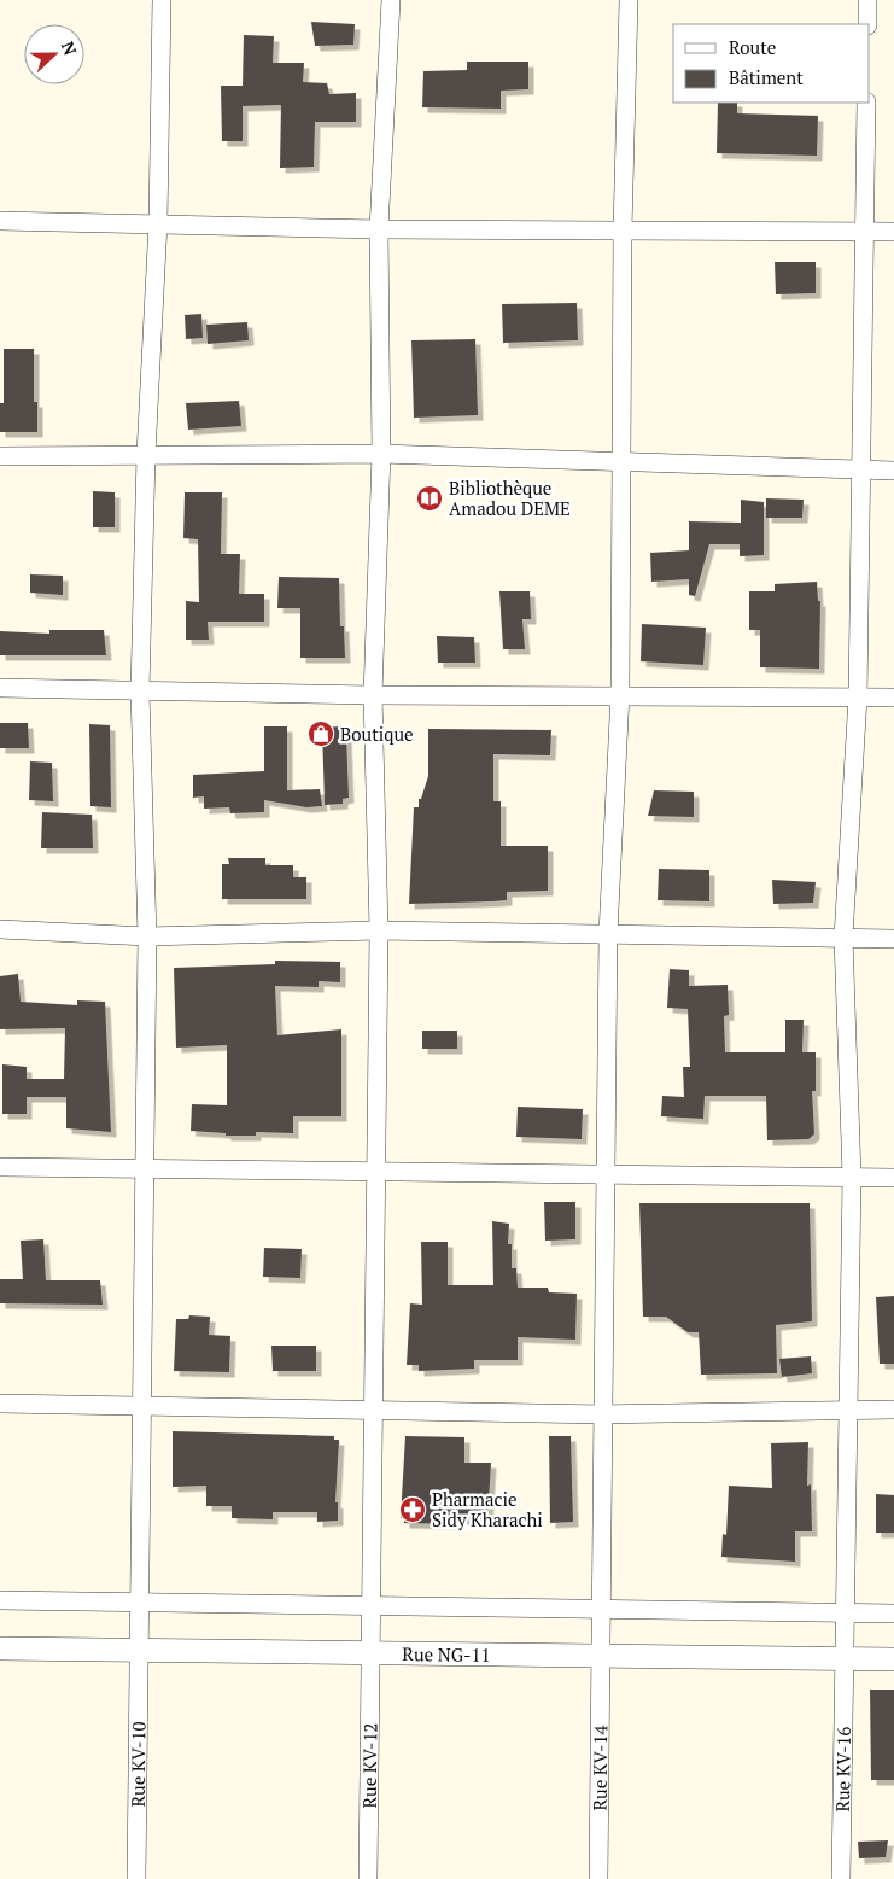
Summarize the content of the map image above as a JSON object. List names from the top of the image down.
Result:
{
  "streets": {
    "street": [
      "Rue NG-11",
      "Rue KV-10",
      "Rue KV-12",
      "Rue KV-14",
      "Rue KV-16"
    ]
  },
  "crossings": [
    ["Rue NG-11", "Rue KV-10"],
    ["Rue NG-11", "Rue KV-12"],
    ["Rue NG-11", "Rue KV-14"],
    ["Rue NG-11", "Rue KV-16"]
  ],
  "places": {
    "library": ["Bibliothèque Amadou DEME"],
    "shop": ["Boutique"],
    "pharmacy": ["Pharmacie Sidy Kharachi"]
  },
  "legend": ["Route", "Bâtiment"],
  "north": "right"
}
